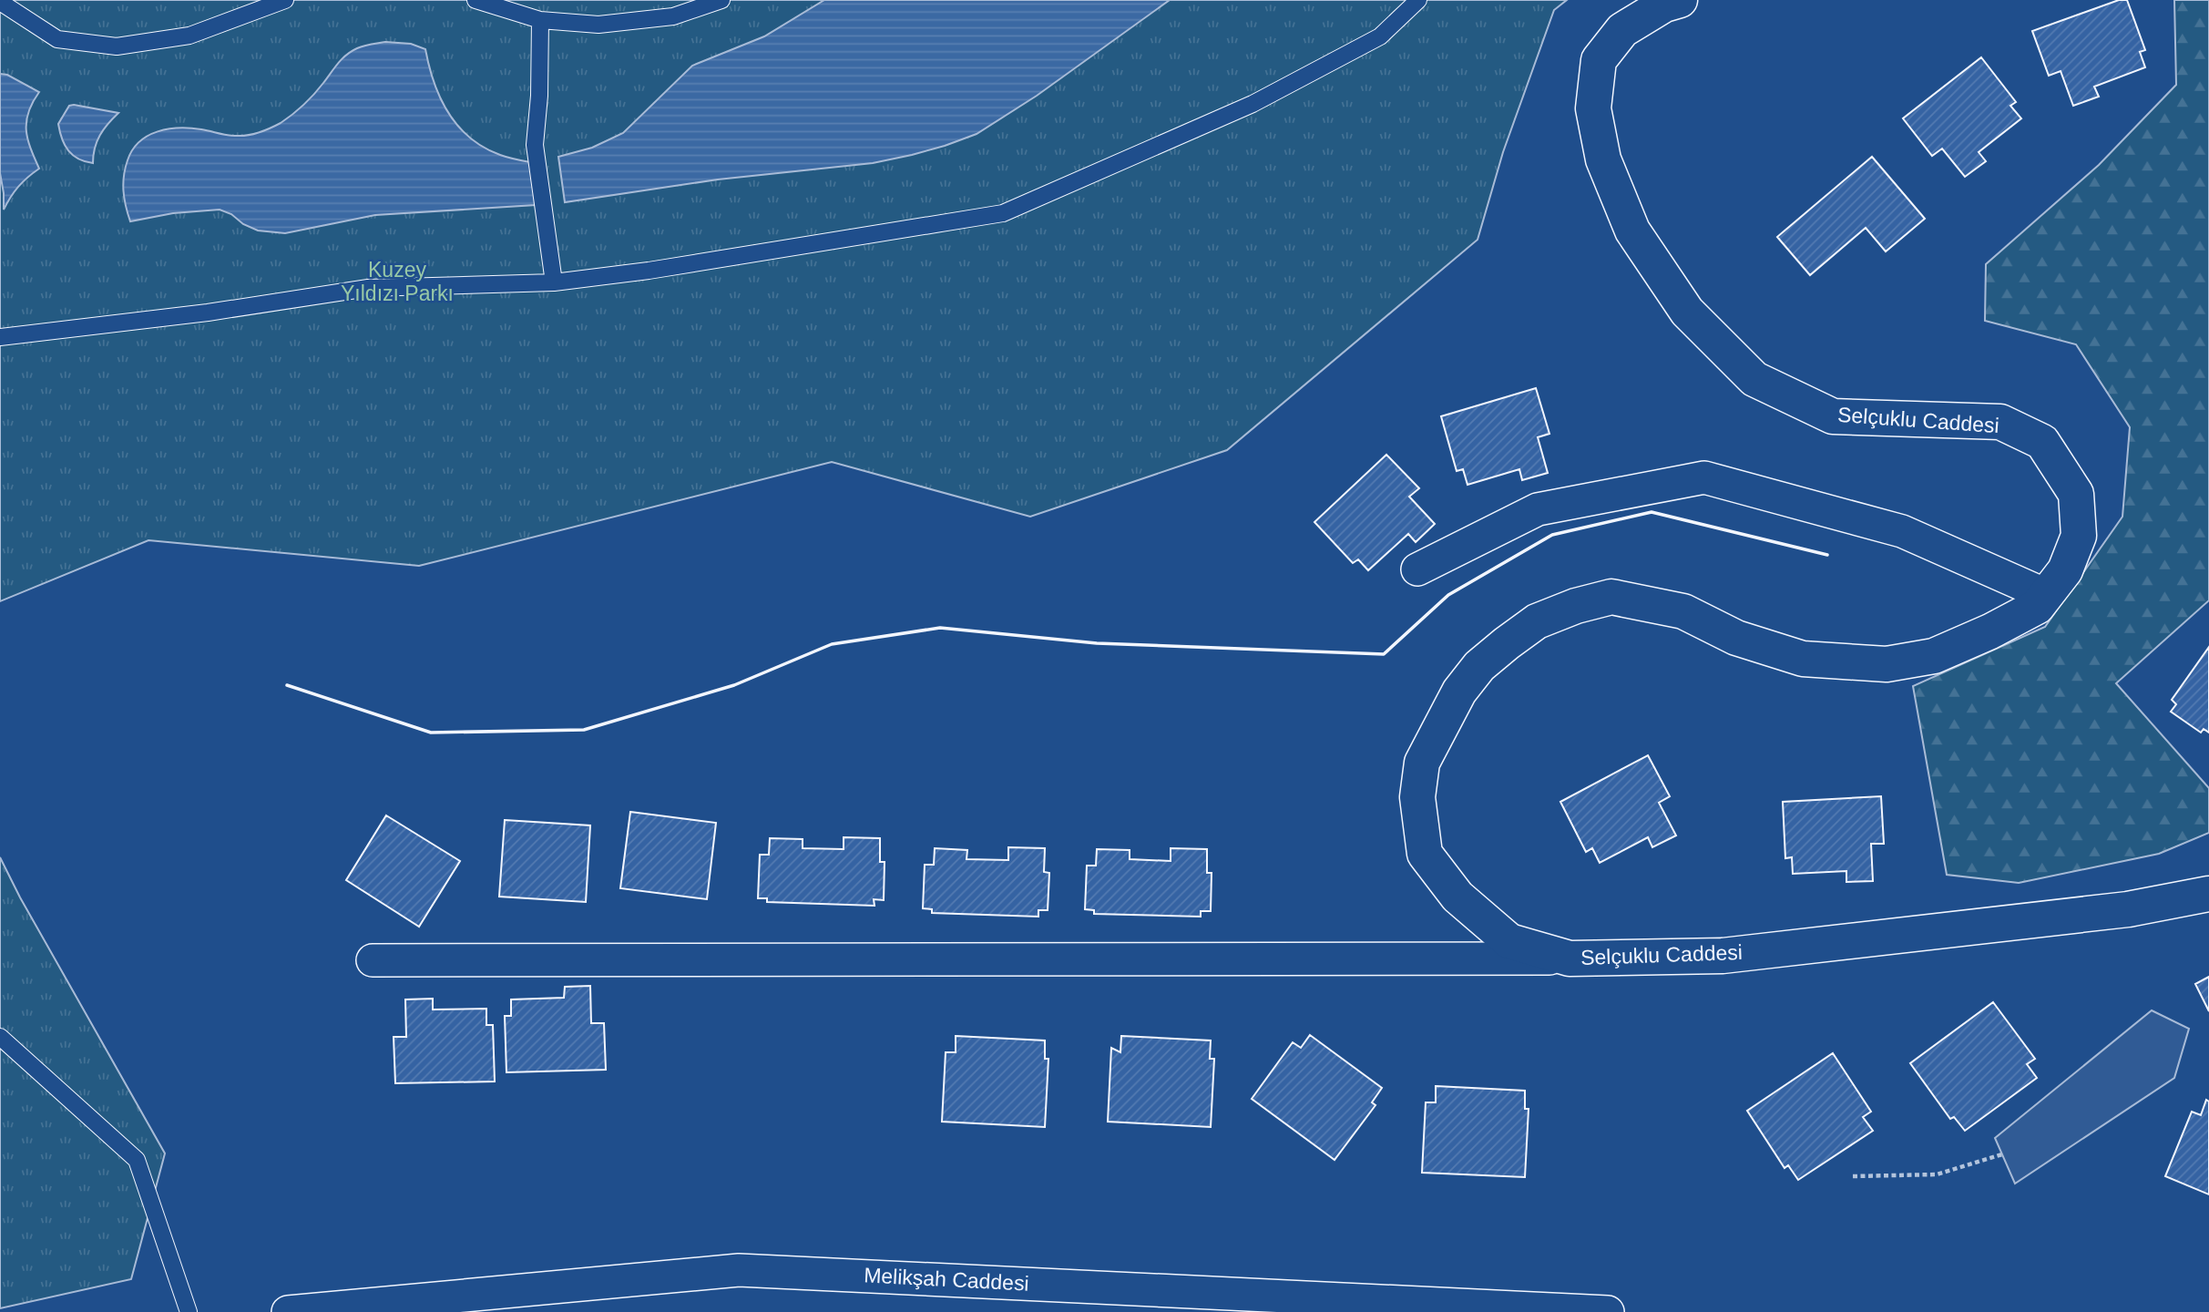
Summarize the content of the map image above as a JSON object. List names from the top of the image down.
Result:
{
  "streets": {
    "street": ["Selçuklu Caddesi", "Melikşah Caddesi"]
  },
  "parks": ["Kuzey Yıldızı Parkı"]
}
